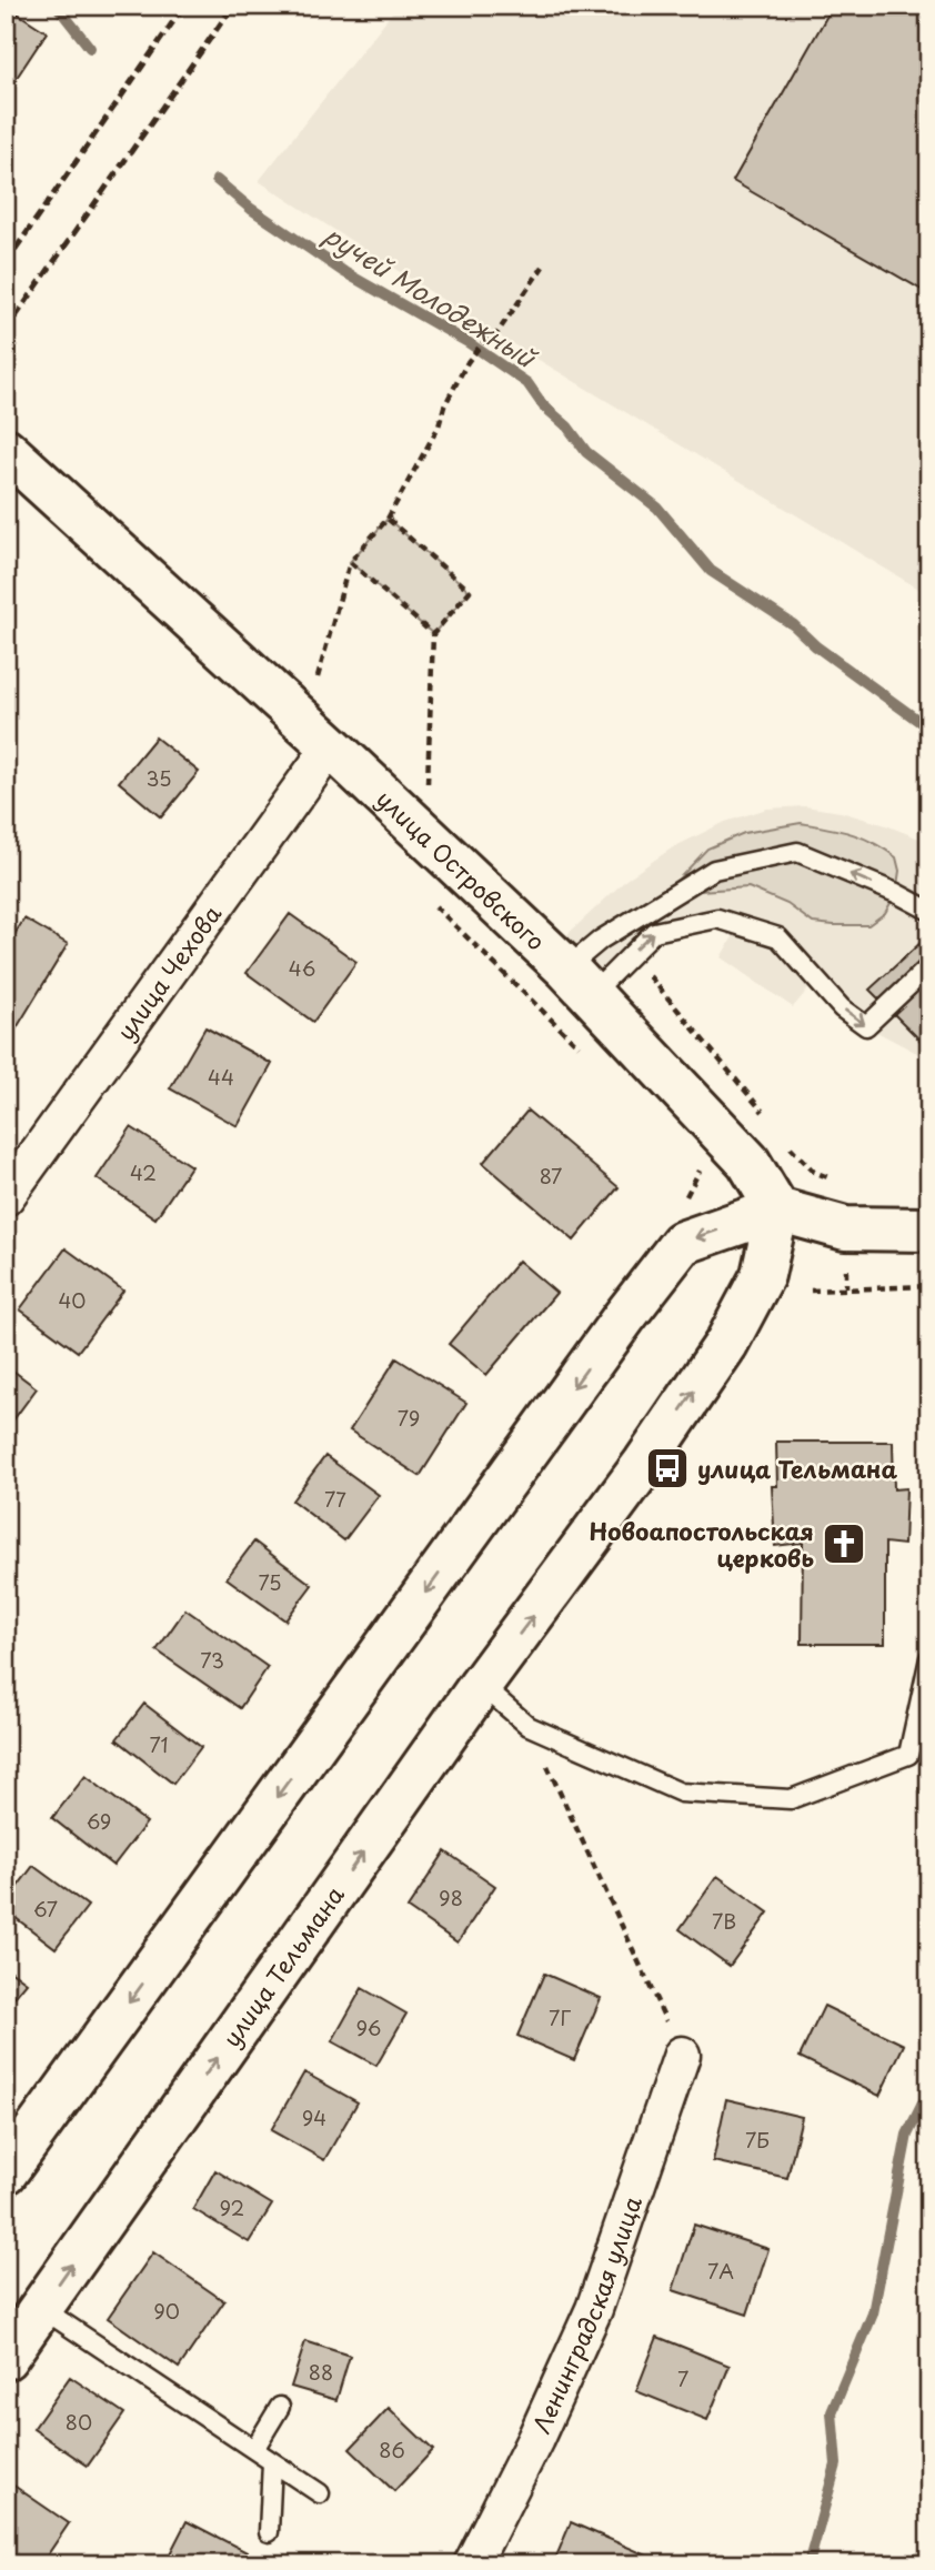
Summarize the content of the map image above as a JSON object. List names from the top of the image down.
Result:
{
  "streets": {
    "main road": ["улица Островского", "улица Тельмана"],
    "street": ["улица Чехова", "Ленинградская улица"]
  },
  "crossings": [
    ["улица Островского", "улица Чехова"],
    ["улица Островского", "улица Тельмана"]
  ],
  "water": ["ручей Молодежный"],
  "places": {
    "bus stop": ["улица Тельмана"],
    "church": ["Новоапостольская церковь"]
  },
  "house_numbers": [
    "35",
    "46",
    "44",
    "42",
    "87",
    "40",
    "79",
    "77",
    "75",
    "73",
    "71",
    "69",
    "98",
    "67",
    "7В",
    "7Г",
    "96",
    "94",
    "7Б",
    "92",
    "7А",
    "90",
    "88",
    "7",
    "80",
    "86"
  ]
}
